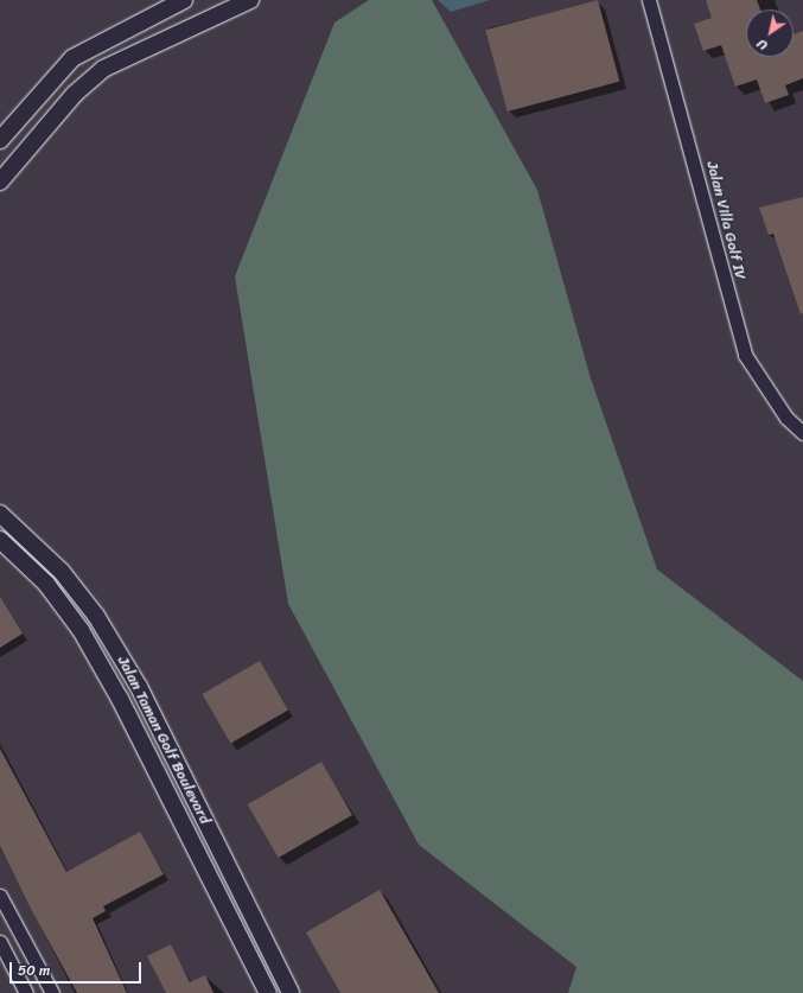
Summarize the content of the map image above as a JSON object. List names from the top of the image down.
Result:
{
  "streets": {
    "street": ["Jalan Villa Golf IV", "Jalan Taman Golf Boulevard"]
  },
  "scale_bar": "50 m",
  "north": "bottom left"
}
